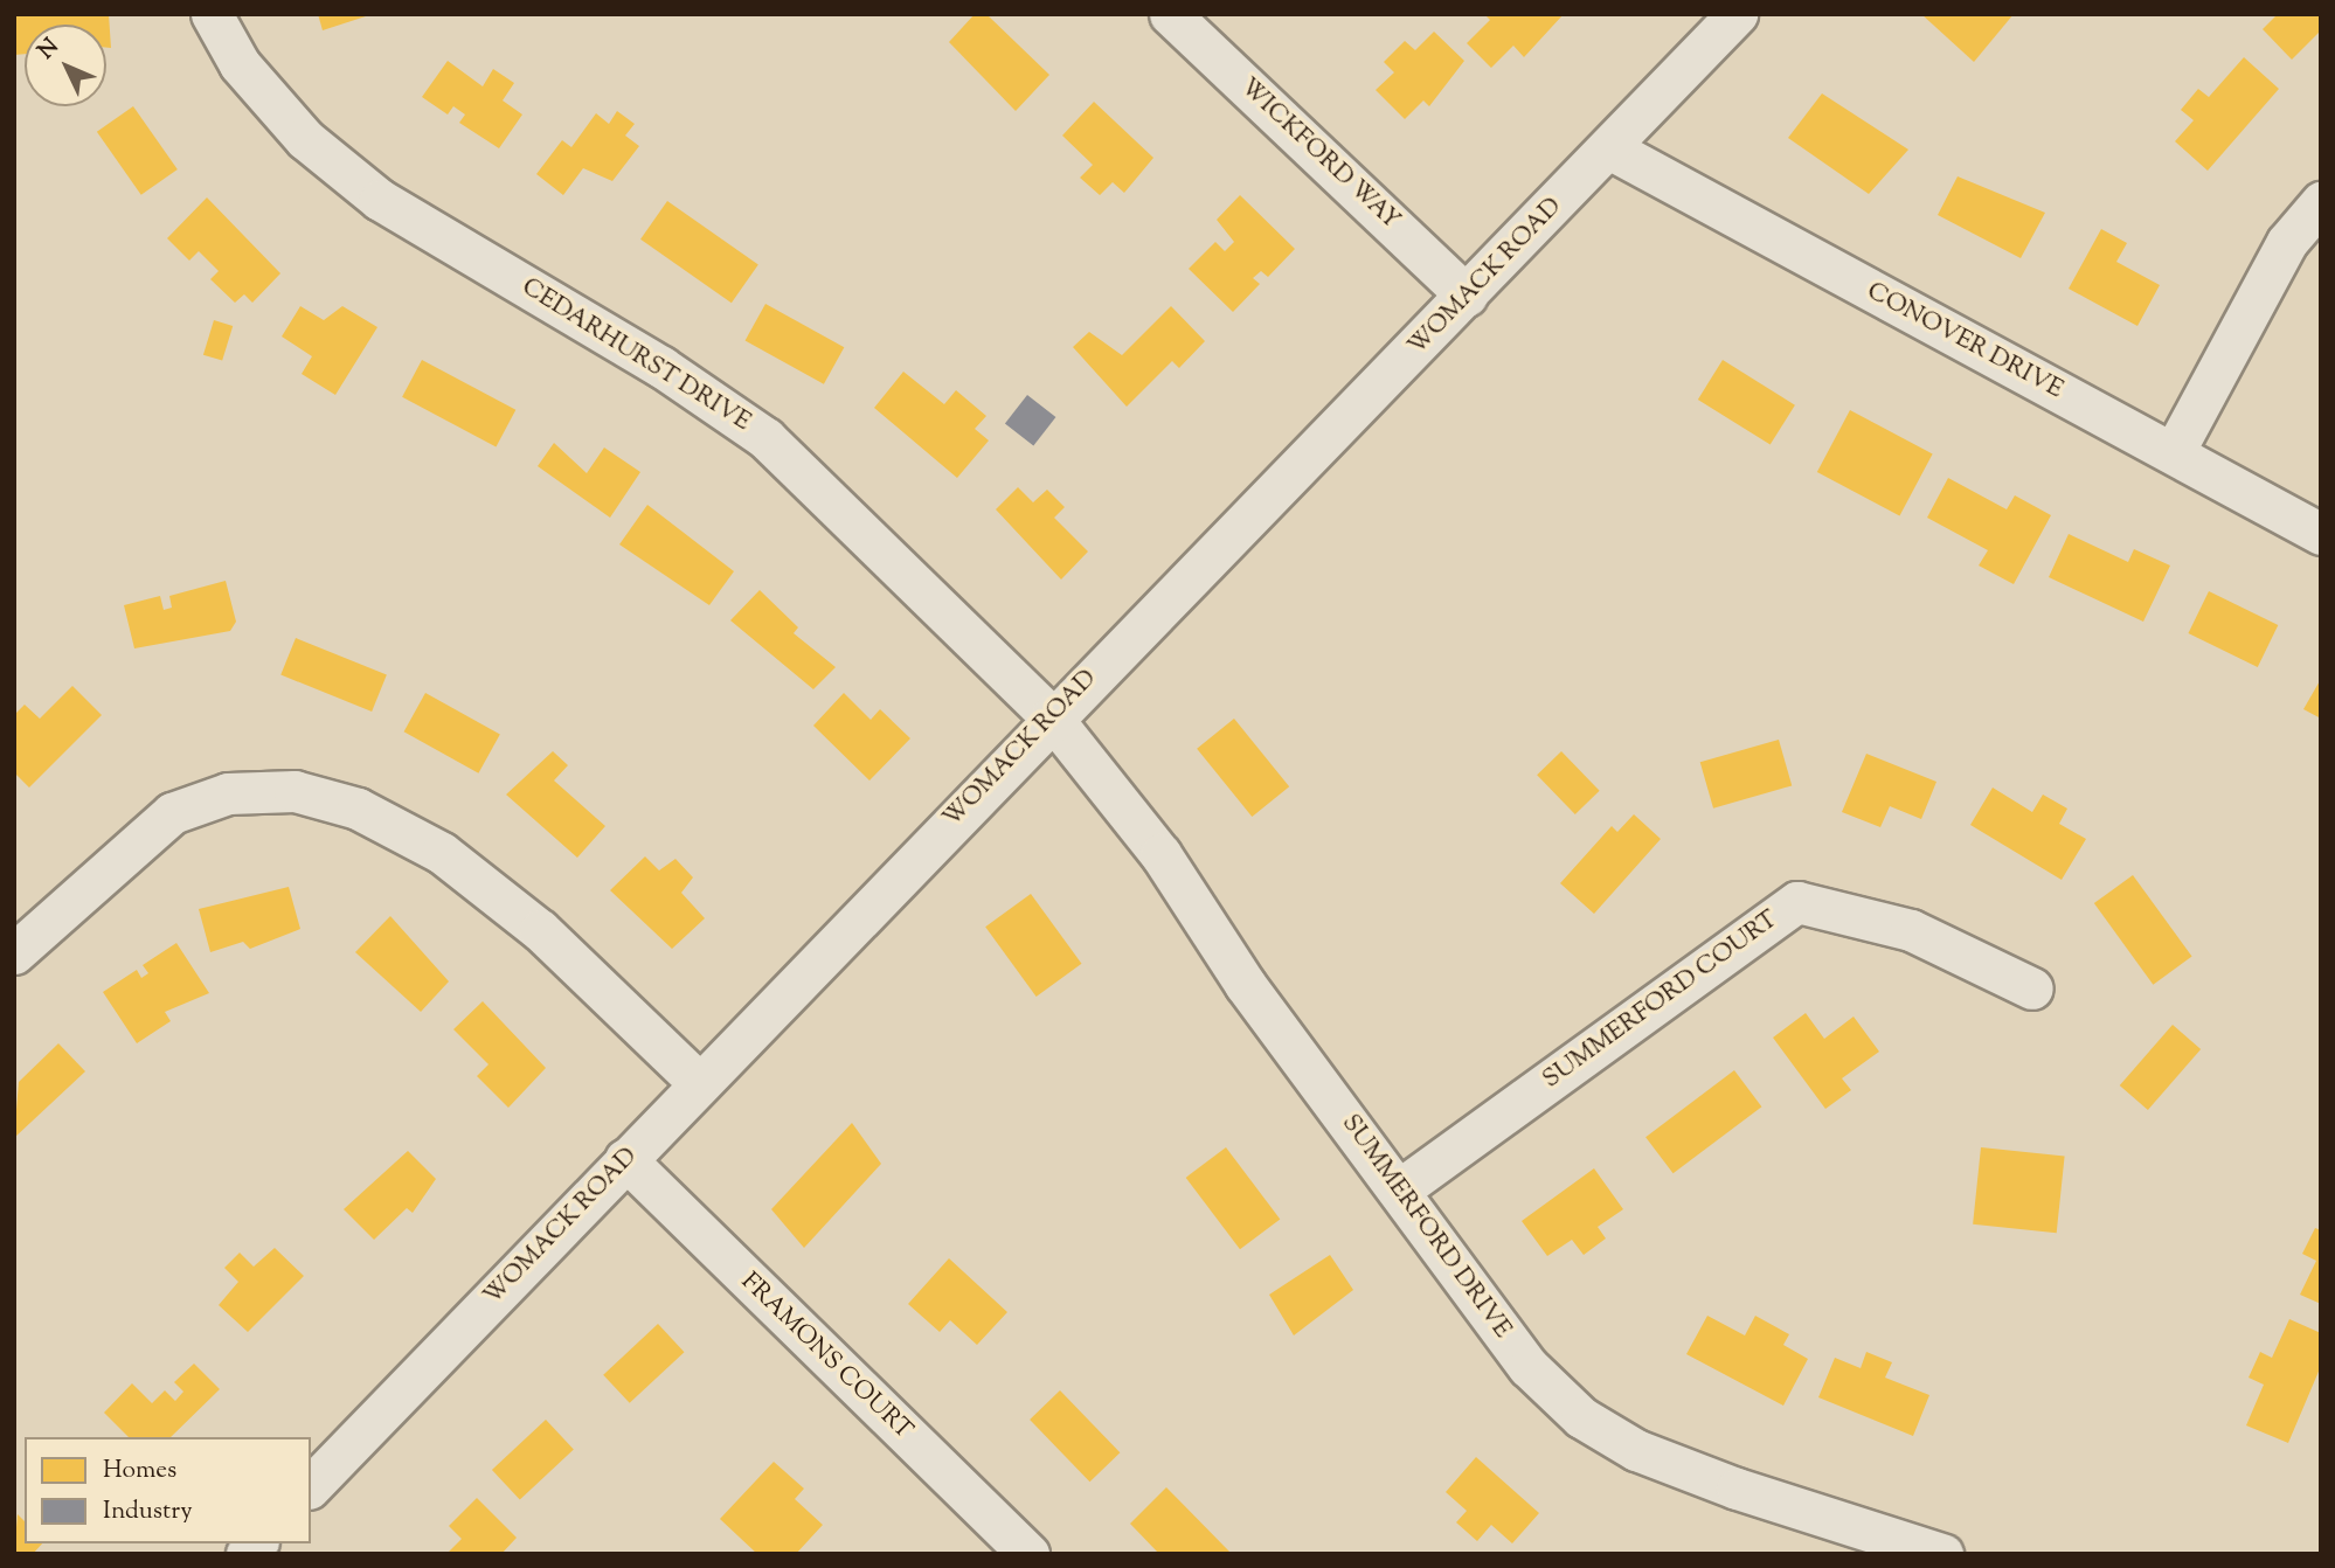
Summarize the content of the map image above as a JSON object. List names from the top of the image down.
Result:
{
  "streets": {
    "street": [
      "WICKFORD WAY",
      "WOMACK ROAD",
      "CONOVER DRIVE",
      "CEDARHURST DRIVE",
      "SUMMERFORD COURT",
      "SUMMERFORD DRIVE",
      "FRAMONS COURT"
    ]
  },
  "crossings": [
    ["WICKFORD WAY", "WOMACK ROAD"],
    ["WOMACK ROAD", "CONOVER DRIVE"],
    ["WOMACK ROAD", "CEDARHURST DRIVE"],
    ["WOMACK ROAD", "SUMMERFORD DRIVE"],
    ["WOMACK ROAD", "FRAMONS COURT"],
    ["CEDARHURST DRIVE", "SUMMERFORD DRIVE"],
    ["SUMMERFORD COURT", "SUMMERFORD DRIVE"]
  ],
  "legend": ["Homes", "Industry"],
  "north": "top left"
}
